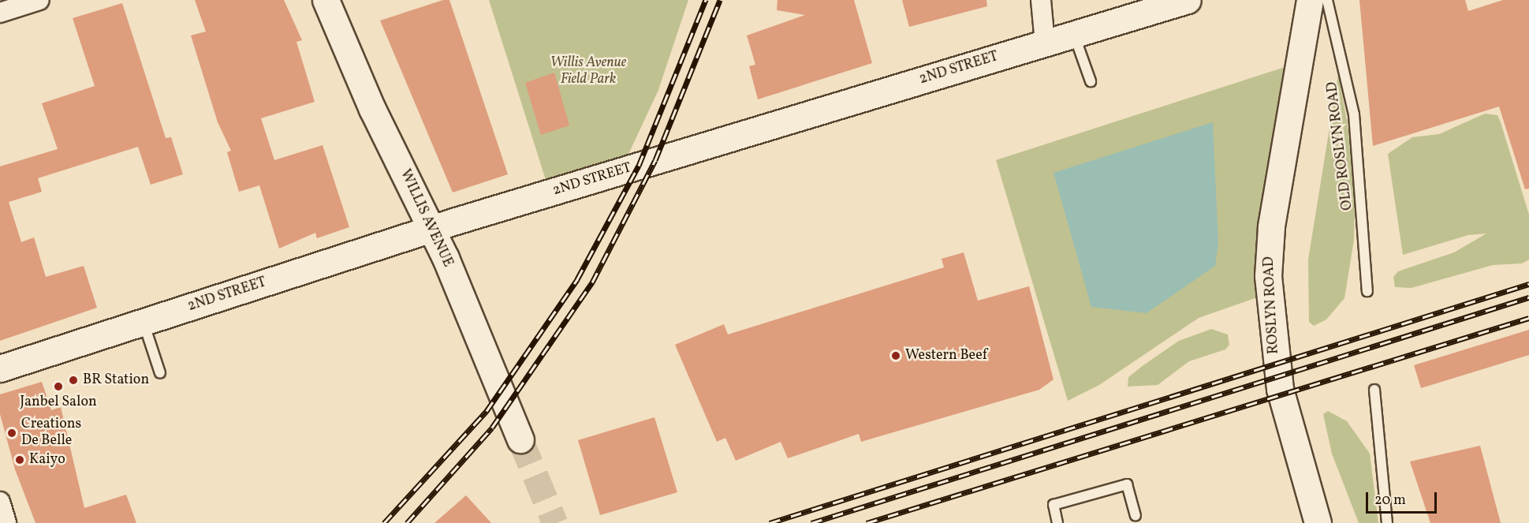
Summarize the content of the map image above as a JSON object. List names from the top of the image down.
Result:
{
  "streets": {
    "street": ["2ND STREET", "WILLIS AVENUE", "ROSLYN ROAD"],
    "lane": ["OLD ROSLYN ROAD"]
  },
  "crossings": [
    ["2ND STREET", "WILLIS AVENUE"]
  ],
  "parks": ["Willis Avenue Field Park"],
  "places": [
    "Western Beef",
    "BR Station",
    "Janbel Salon",
    "Creations De Belle",
    "Kaiyo"
  ],
  "scale_bar": "20 m"
}
